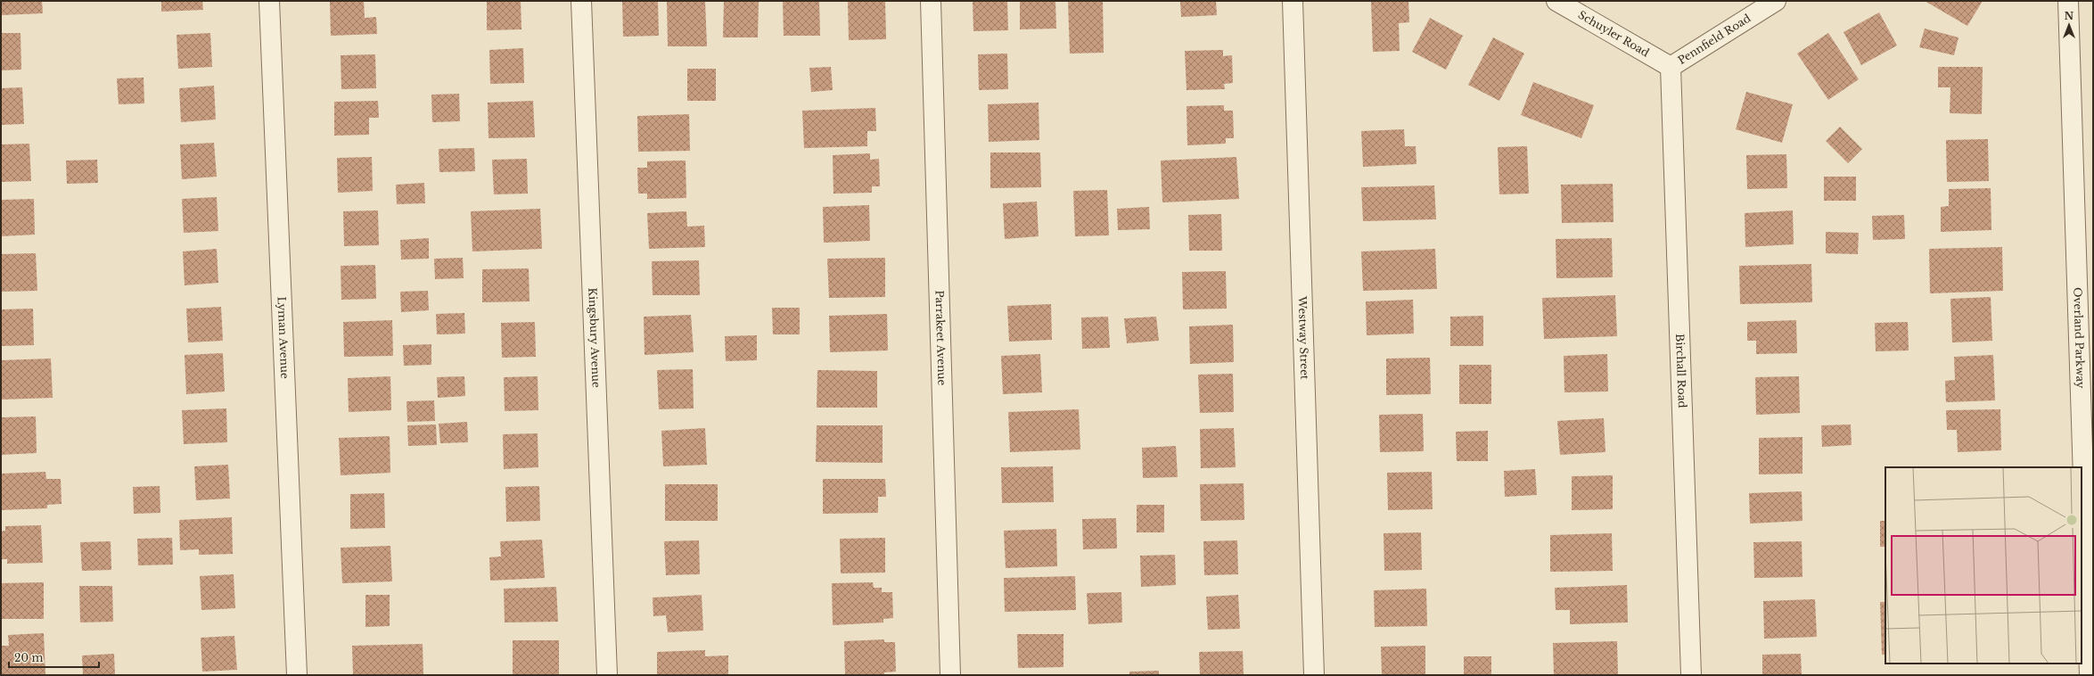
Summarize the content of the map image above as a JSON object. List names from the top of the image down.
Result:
{
  "streets": {
    "street": [
      "Schuyler Road",
      "Pennfield Road",
      "Lyman Avenue",
      "Kingsbury Avenue",
      "Parrakeet Avenue",
      "Westway Street",
      "Overland Parkway",
      "Birchall Road"
    ]
  },
  "crossings": [
    ["Schuyler Road", "Pennfield Road"],
    ["Schuyler Road", "Birchall Road"],
    ["Pennfield Road", "Birchall Road"]
  ],
  "scale_bar": "20 m",
  "north": "top"
}
